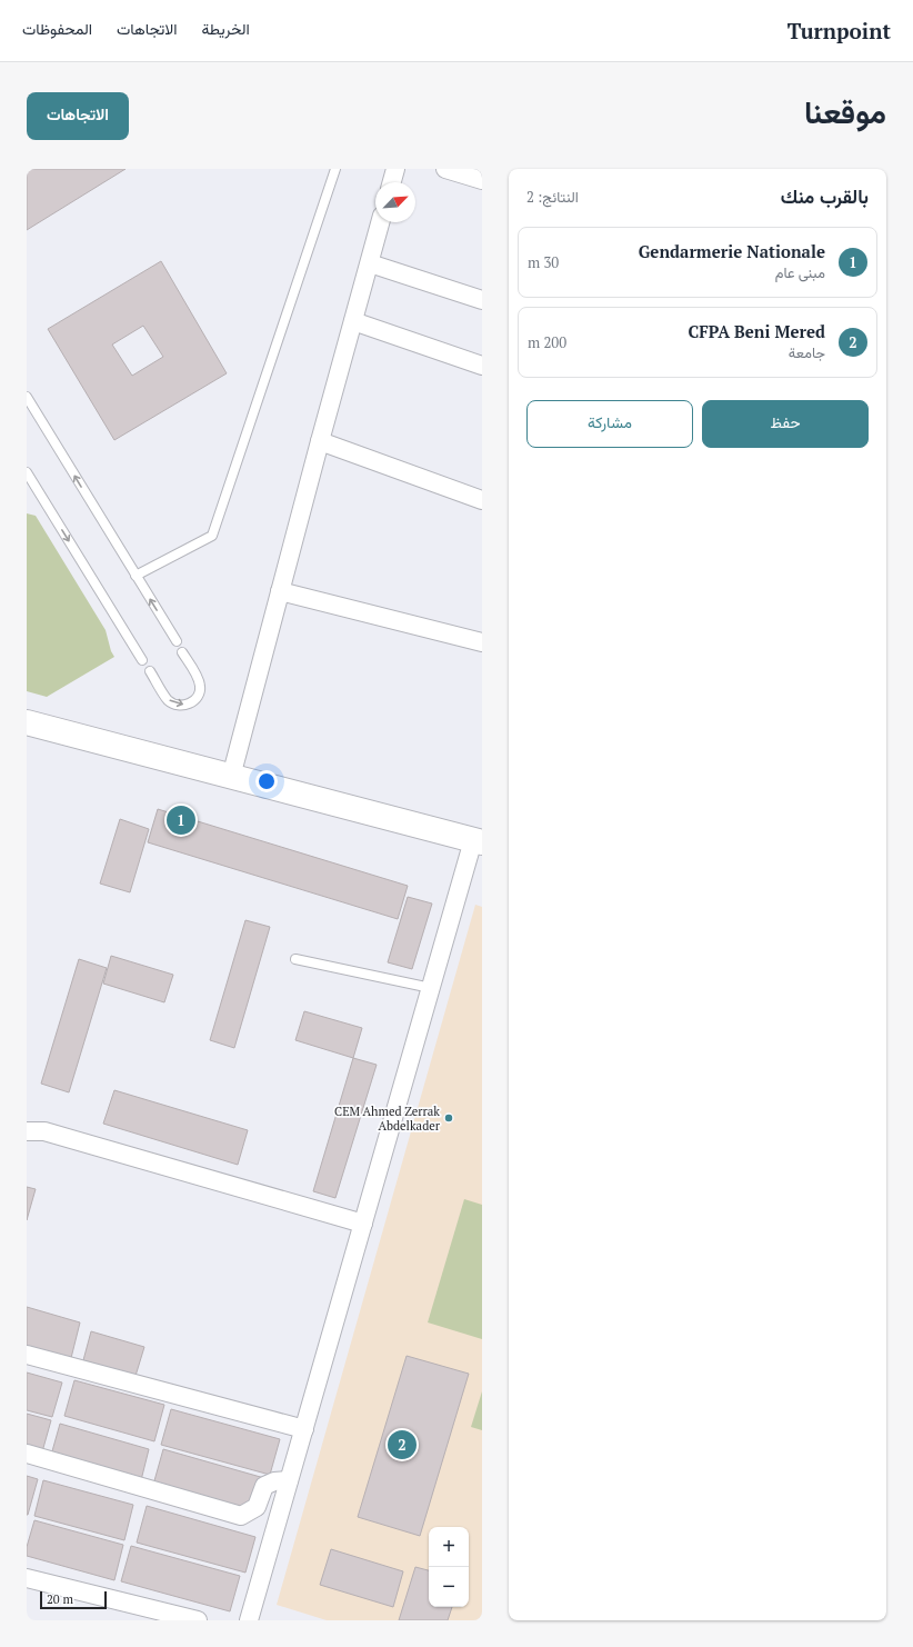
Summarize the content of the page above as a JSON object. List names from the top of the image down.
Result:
{
  "places": ["CEM Ahmed Zerrak Abdelkader"],
  "scale_bar": "20 m",
  "north": "top right",
  "page": {
    "header": "Turnpoint",
    "nav": ["الخريطة", "الاتجاهات", "المحفوظات"],
    "title": "موقعنا",
    "buttons": [
      "الاتجاهات",
      ["حفظ", "مشاركة"]
    ],
    "heading": ["بالقرب منك", "النتائج: 2"],
    "list": [
      {
        "mark": "1",
        "name": "Gendarmerie Nationale",
        "note": "مبنى عام",
        "value": "30 m"
      },
      {
        "mark": "2",
        "name": "CFPA Beni Mered",
        "note": "جامعة",
        "value": "200 m"
      }
    ],
    "pins": ["1", "2"],
    "map_buttons": ["+", "−"],
    "scale": "20 m"
  }
}
